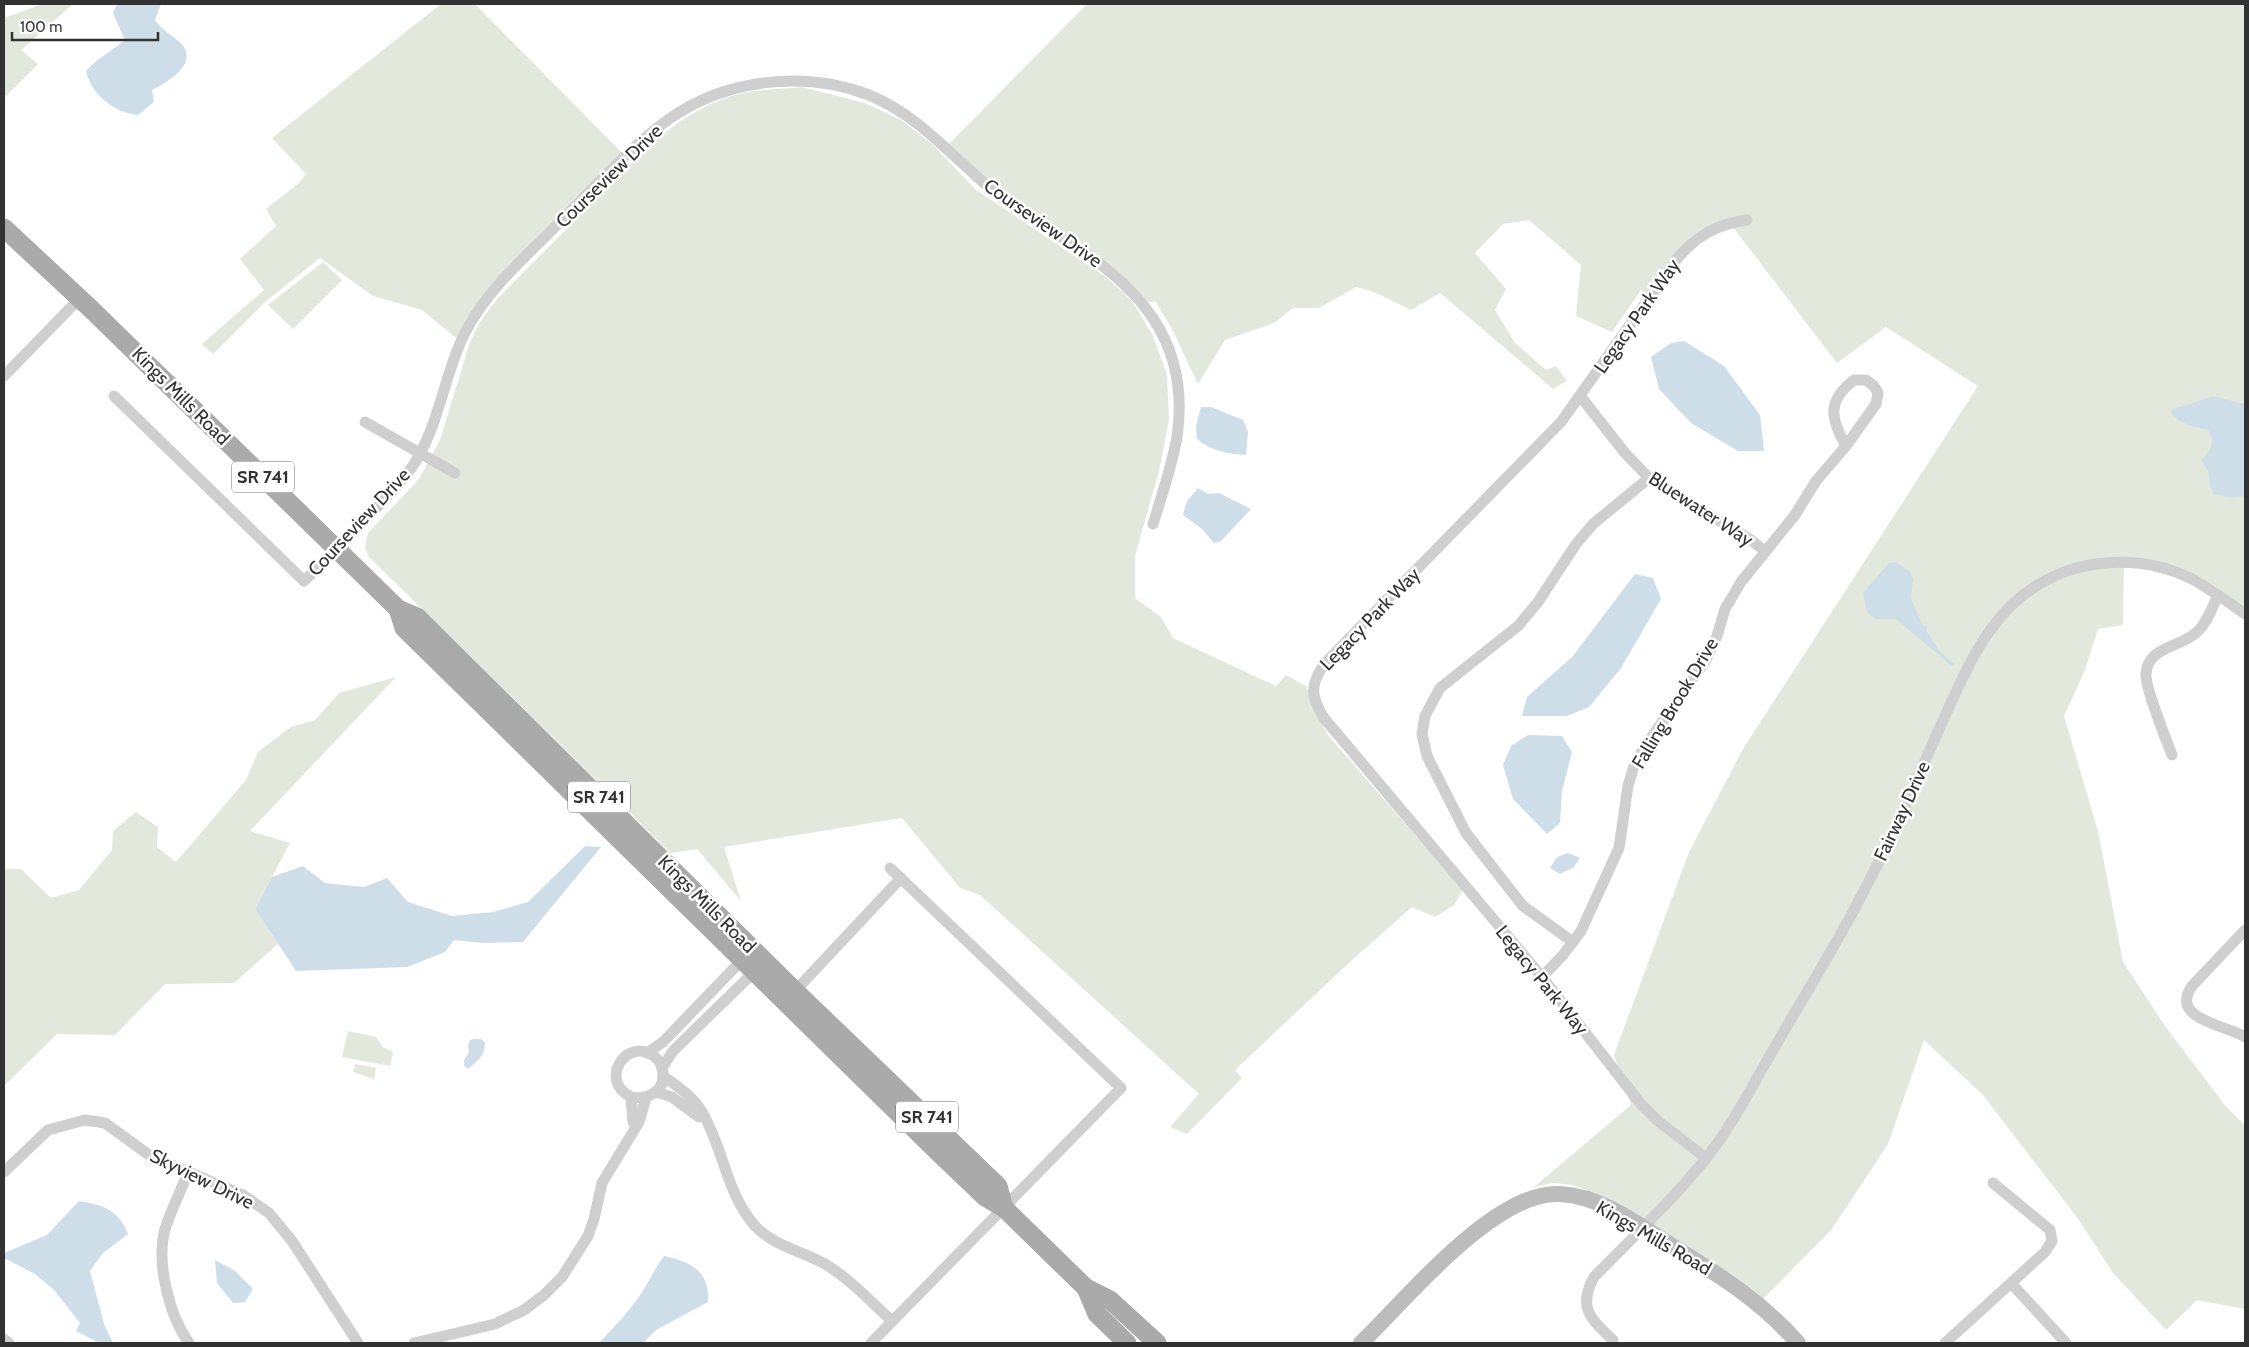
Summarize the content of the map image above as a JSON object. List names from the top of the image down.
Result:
{
  "streets": {
    "main road": ["Kings Mills Road", "SR 741"],
    "street": [
      "Courseview Drive",
      "Legacy Park Way",
      "Bluewater Way",
      "Falling Brook Drive",
      "Fairway Drive",
      "Skyview Drive"
    ]
  },
  "crossings": [
    ["Courseview Drive", "Kings Mills Road"],
    ["Legacy Park Way", "Bluewater Way"],
    ["Legacy Park Way", "Falling Brook Drive"],
    ["Legacy Park Way", "Fairway Drive"],
    ["Kings Mills Road", "Fairway Drive"],
    ["Bluewater Way", "Falling Brook Drive"]
  ],
  "scale_bar": "100 m"
}
